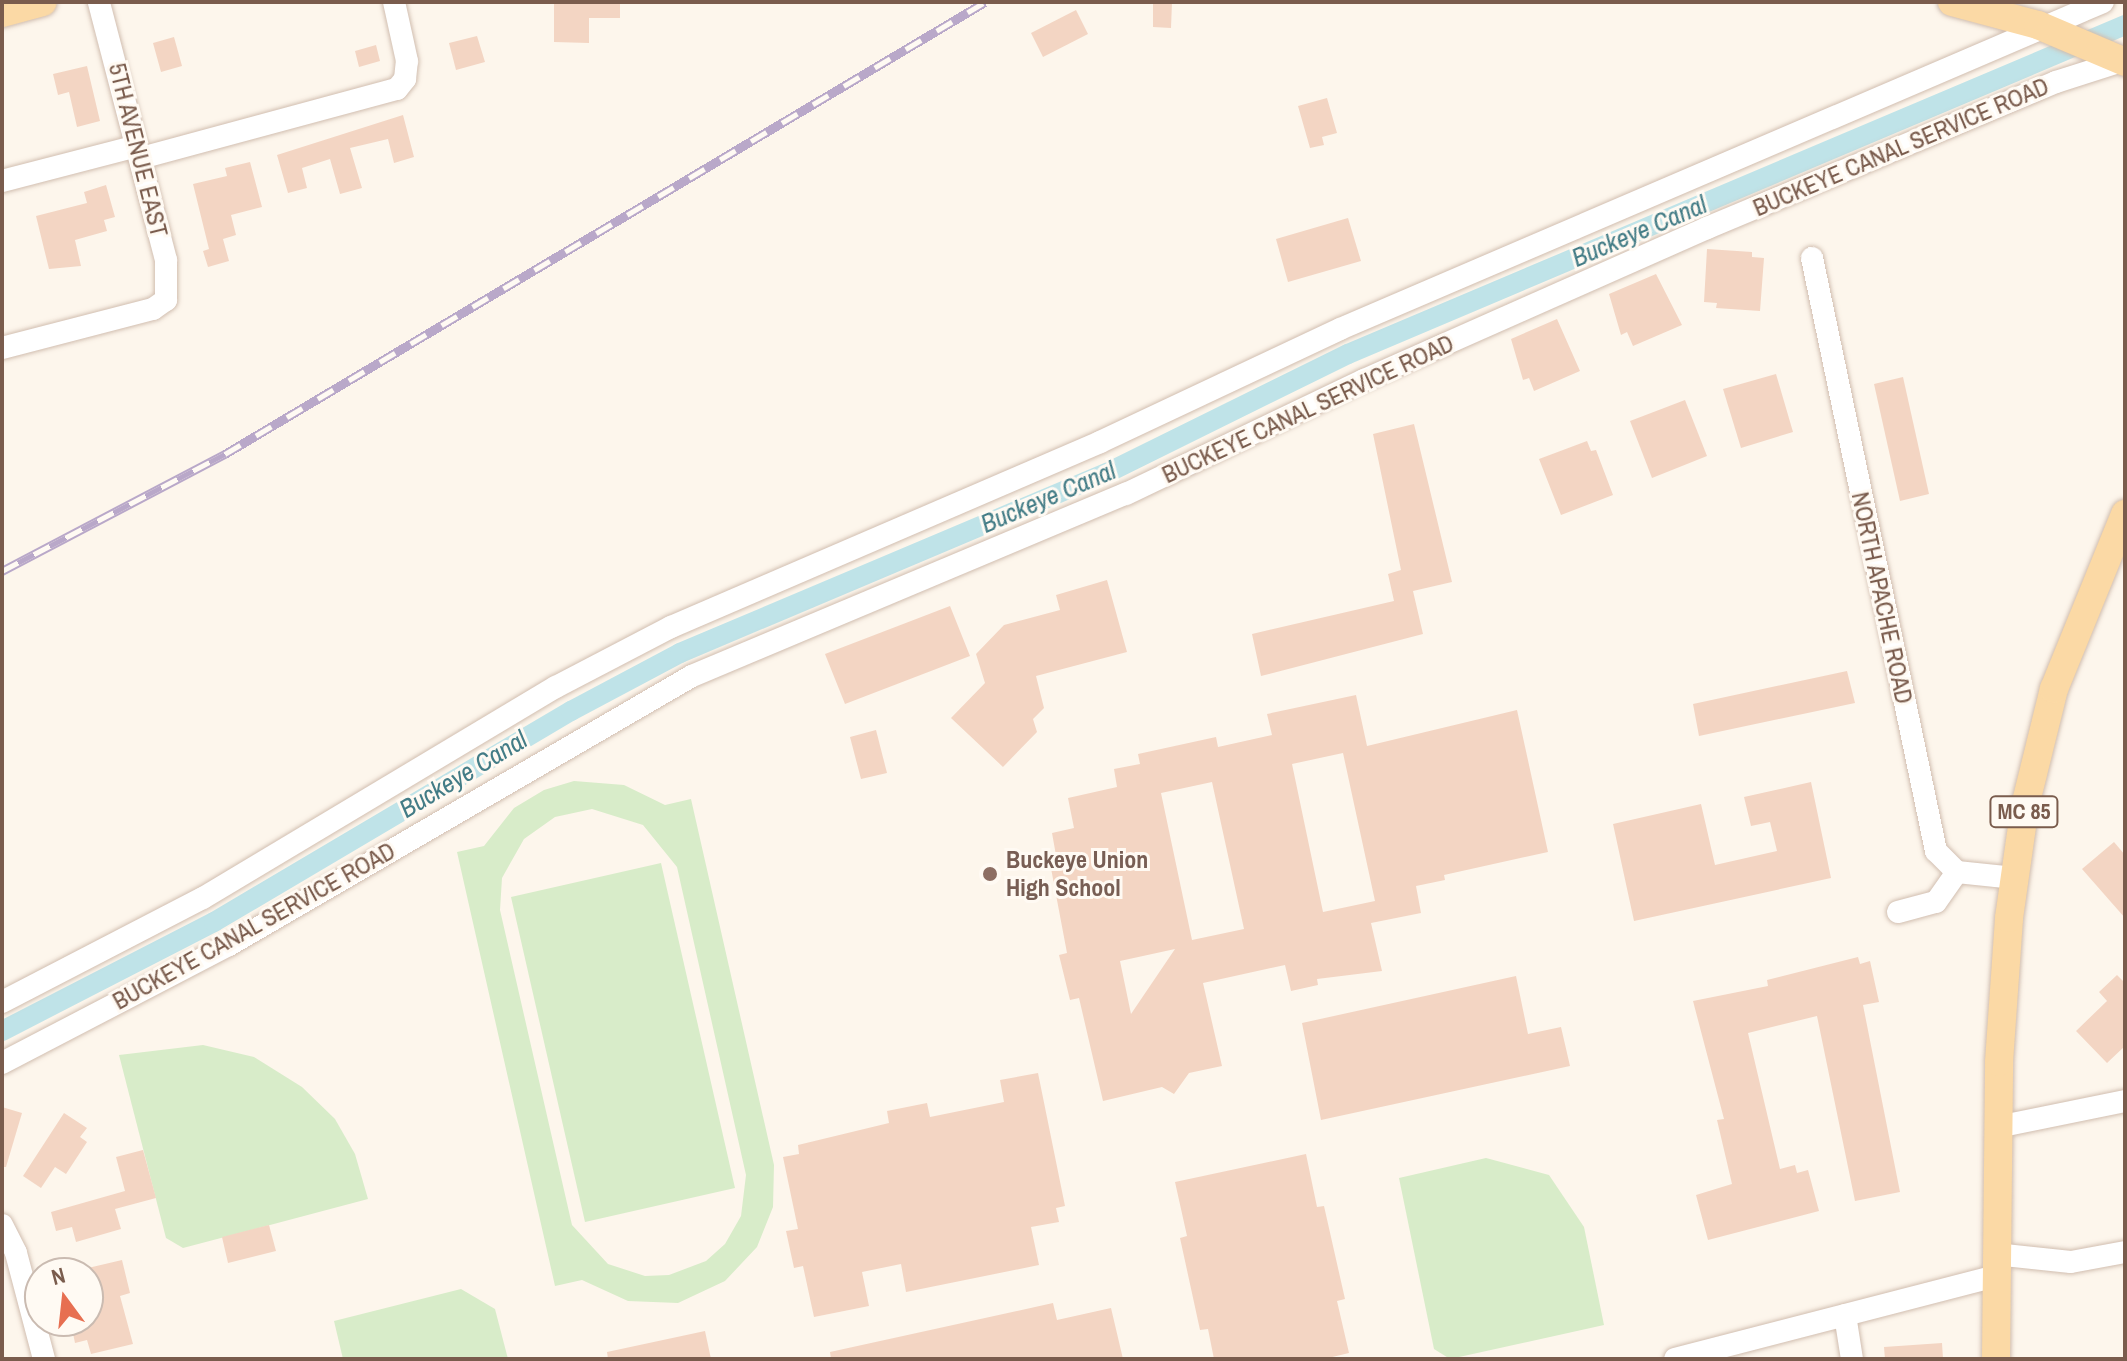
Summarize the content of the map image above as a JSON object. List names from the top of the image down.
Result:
{
  "streets": {
    "main road": ["MC 85"],
    "street": ["BUCKEYE CANAL SERVICE ROAD", "5TH AVENUE EAST", "NORTH APACHE ROAD"]
  },
  "water": ["Buckeye Canal"],
  "places": ["Buckeye Union High School"],
  "north": "top"
}
